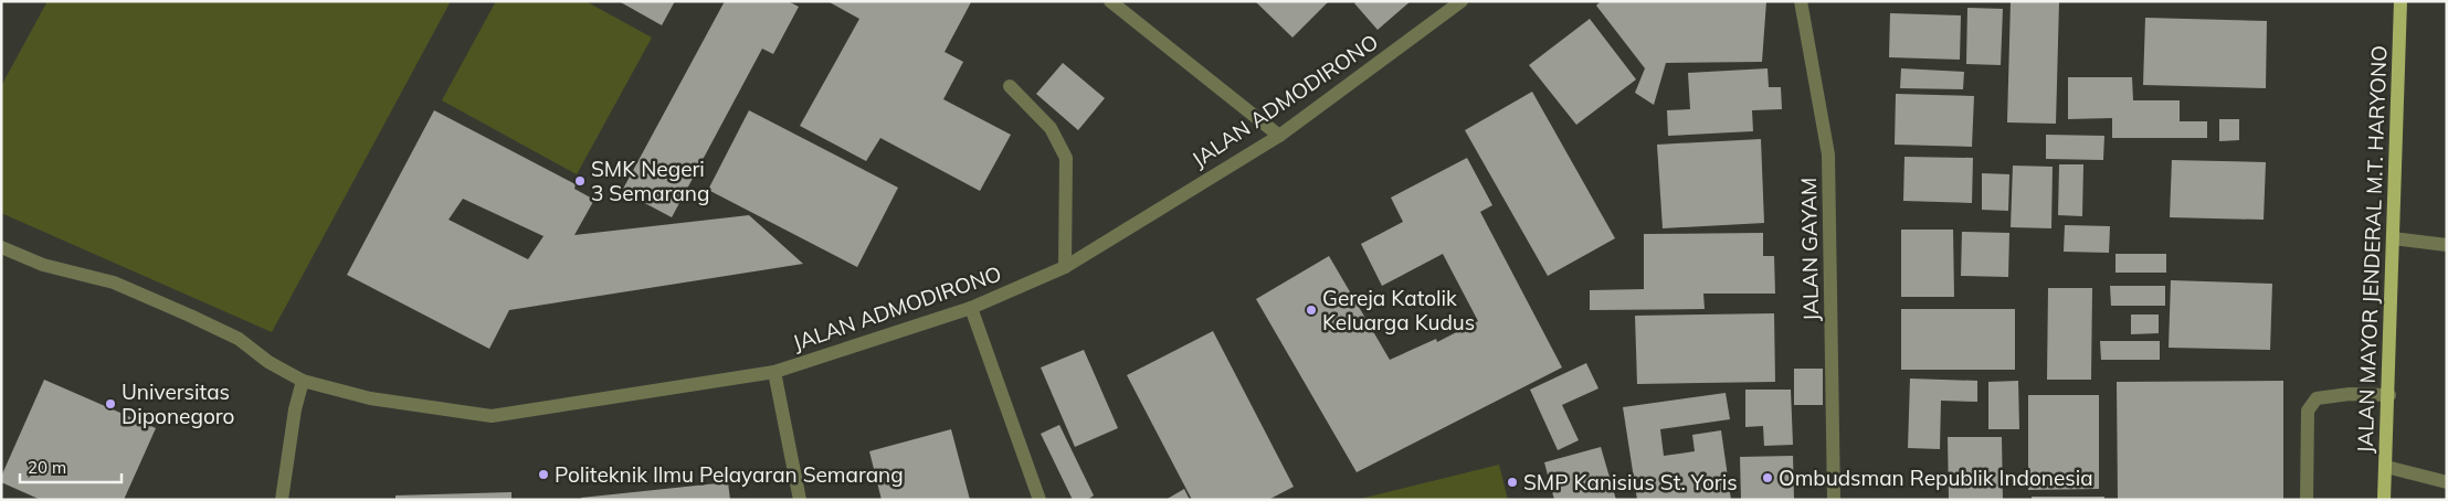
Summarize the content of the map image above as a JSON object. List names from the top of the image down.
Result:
{
  "streets": {
    "main road": ["JALAN MAYOR JENDERAL M.T. HARYONO"],
    "street": ["JALAN ADMODIRONO", "JALAN GAYAM"]
  },
  "places": [
    "SMK Negeri 3 Semarang",
    "Gereja Katolik Keluarga Kudus",
    "Universitas Diponegoro",
    "Politeknik Ilmu Pelayaran Semarang",
    "Ombudsman Republik Indonesia",
    "SMP Kanisius St. Yoris"
  ],
  "scale_bar": "20 m"
}
